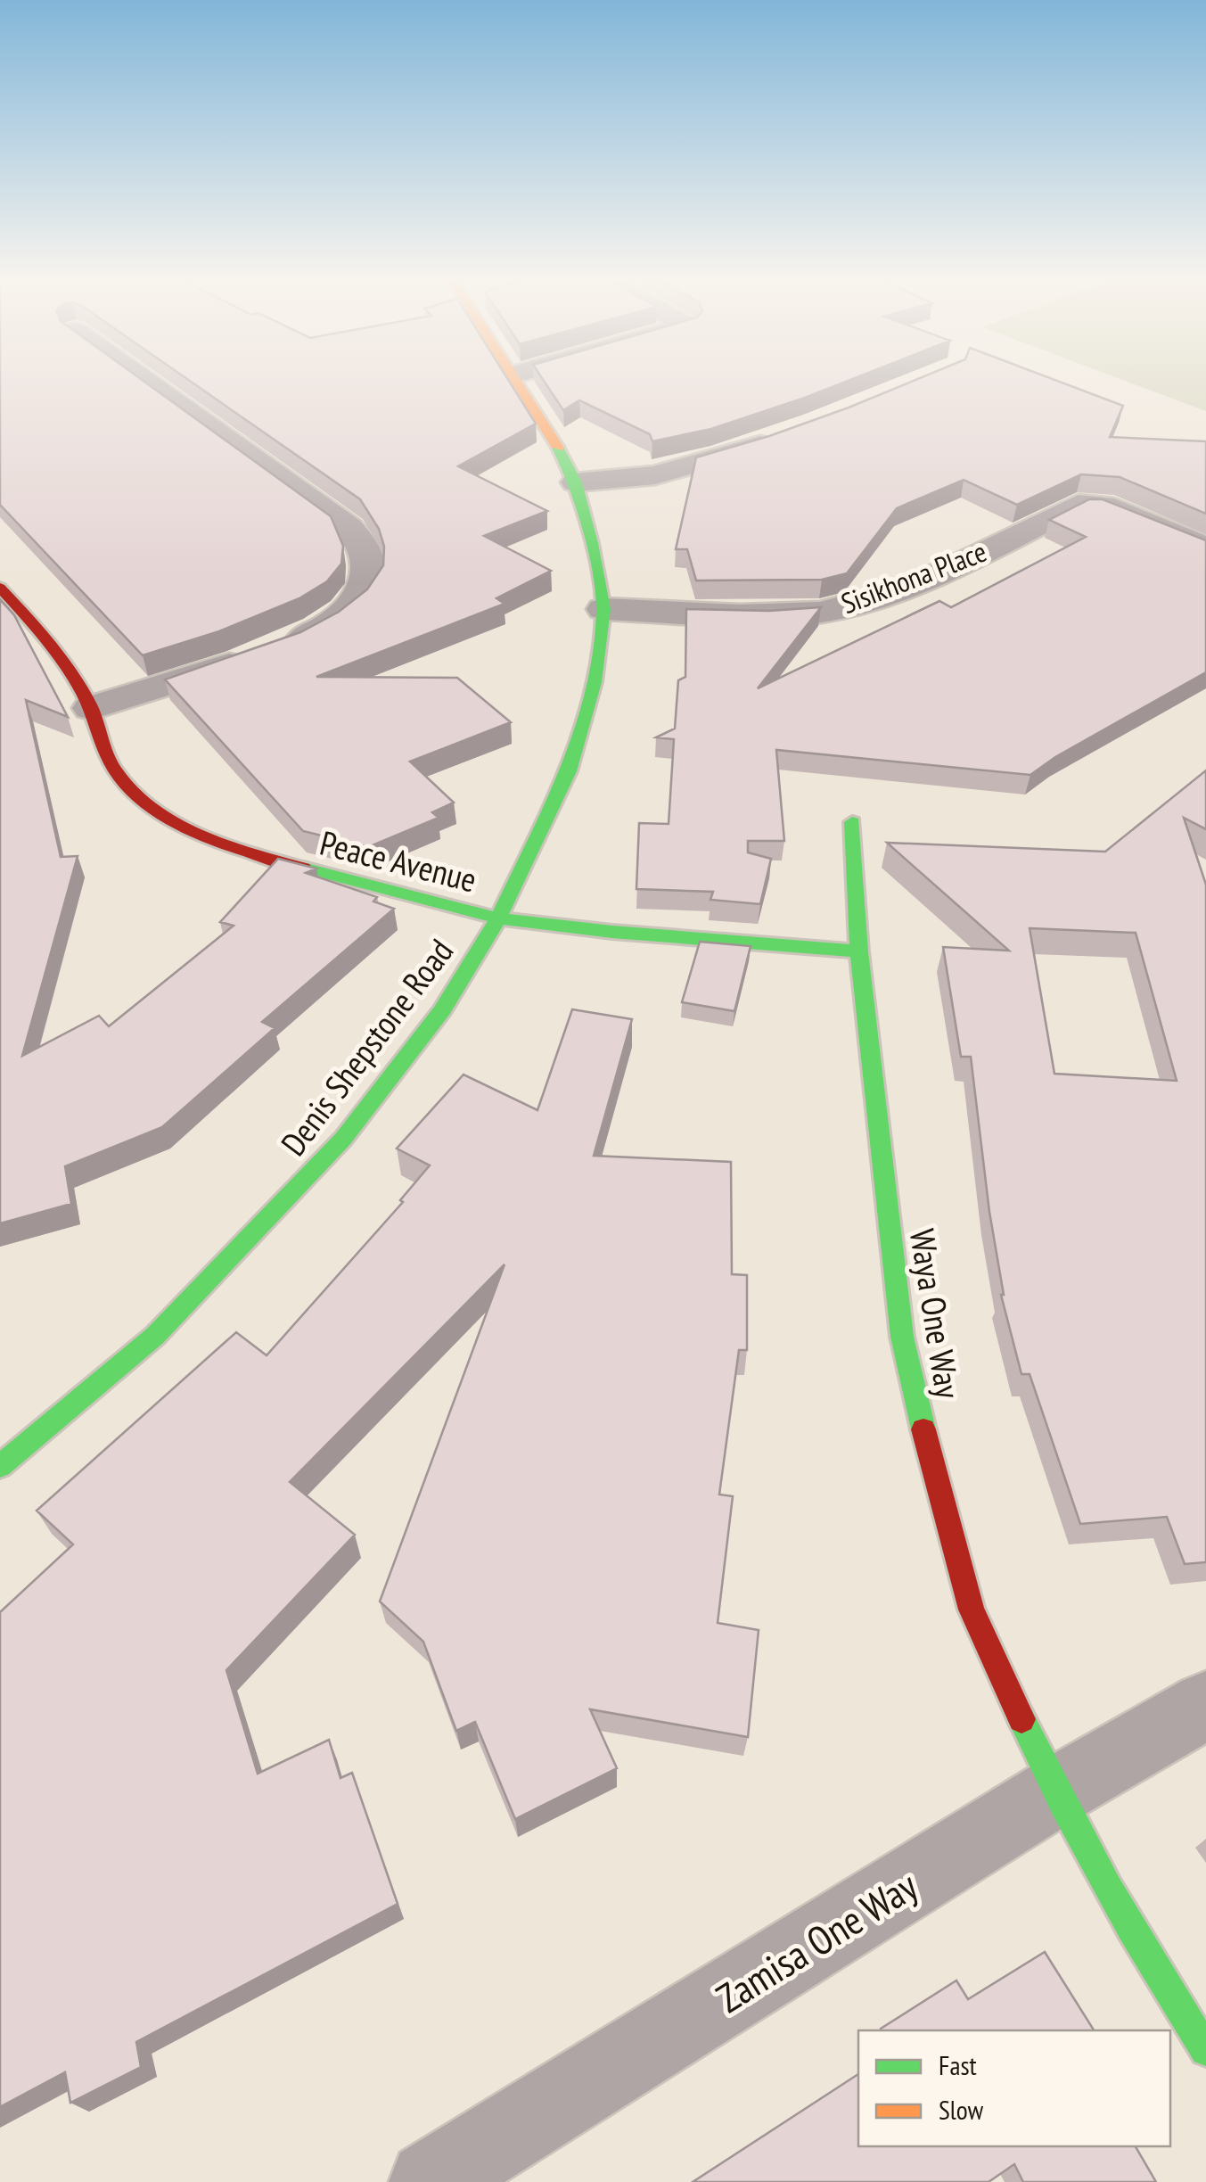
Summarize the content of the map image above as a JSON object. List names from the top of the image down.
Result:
{
  "streets": {
    "street": [
      "Sisikhona Place",
      "Peace Avenue",
      "Denis Shepstone Road",
      "Waya One Way",
      "Zamisa One Way"
    ]
  },
  "crossings": [
    ["Sisikhona Place", "Denis Shepstone Road"],
    ["Peace Avenue", "Denis Shepstone Road"],
    ["Peace Avenue", "Waya One Way"],
    ["Waya One Way", "Zamisa One Way"]
  ],
  "legend": ["Fast", "Slow"]
}
